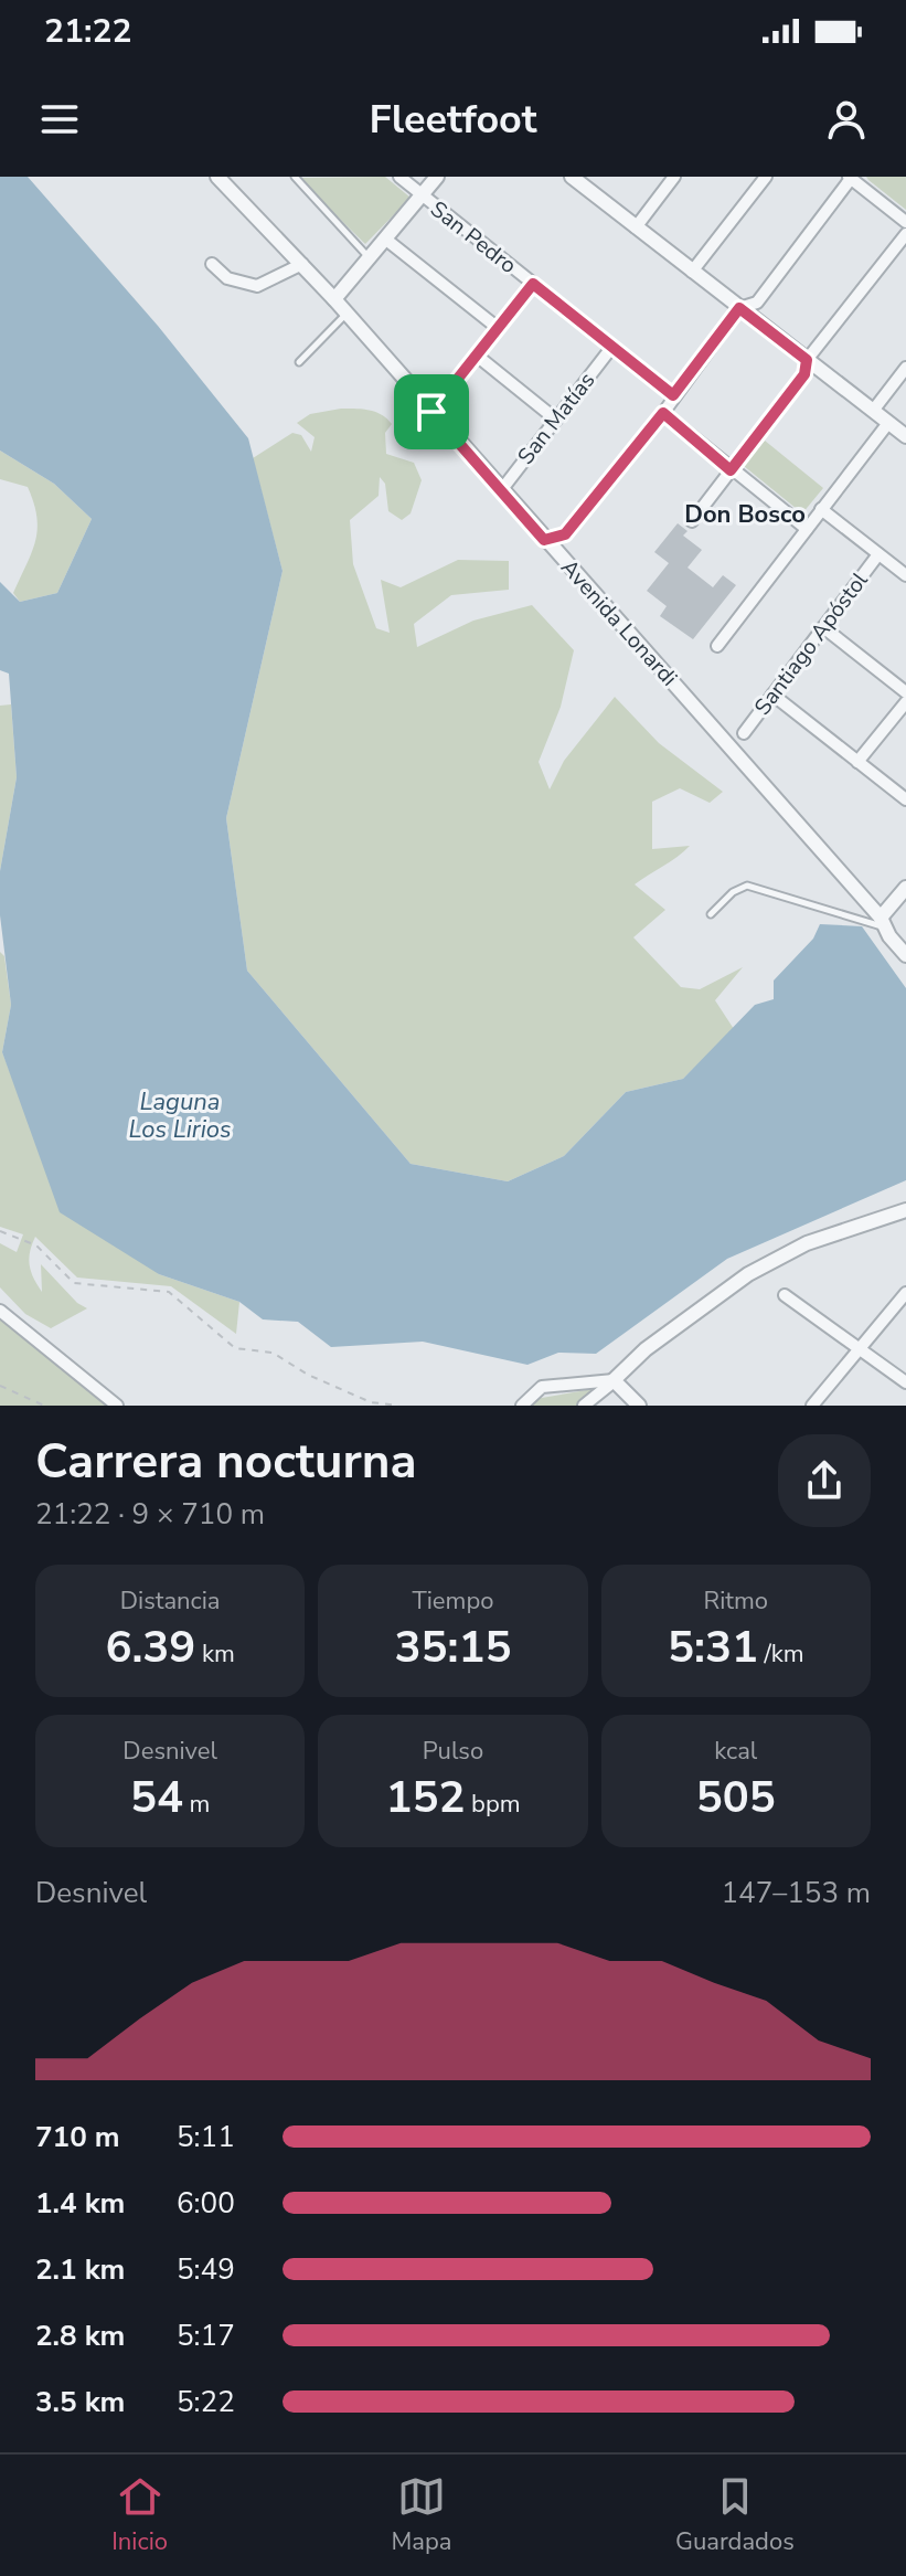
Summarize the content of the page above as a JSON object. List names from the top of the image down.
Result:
{
  "streets": {
    "street": [
      "San Pedro",
      "San Matías",
      "Avenida Lonardi",
      "Santiago Apóstol"
    ]
  },
  "crossings": [
    ["San Pedro", "San Matías"],
    ["San Matías", "Avenida Lonardi"]
  ],
  "districts": ["Don Bosco"],
  "water": ["Laguna Los Lirios"],
  "page": {
    "status": "21:22",
    "header": "Fleetfoot",
    "heading": ["Carrera nocturna", "21:22 · 9 × 710 m"],
    "stats": [
      ["Distancia", "6.39 km"],
      ["Tiempo", "35:15"],
      ["Ritmo", "5:31 /km"],
      ["Desnivel", "54 m"],
      ["Pulso", "152 bpm"],
      ["kcal", "505"]
    ],
    "chart": ["Desnivel", "147–153 m"],
    "list": [
      {
        "name": "710 m",
        "note": "5:11"
      },
      {
        "name": "1.4 km",
        "note": "6:00"
      },
      {
        "name": "2.1 km",
        "note": "5:49"
      },
      {
        "name": "2.8 km",
        "note": "5:17"
      },
      {
        "name": "3.5 km",
        "note": "5:22"
      }
    ],
    "tabs": ["Inicio", "Mapa", "Guardados"]
  }
}
